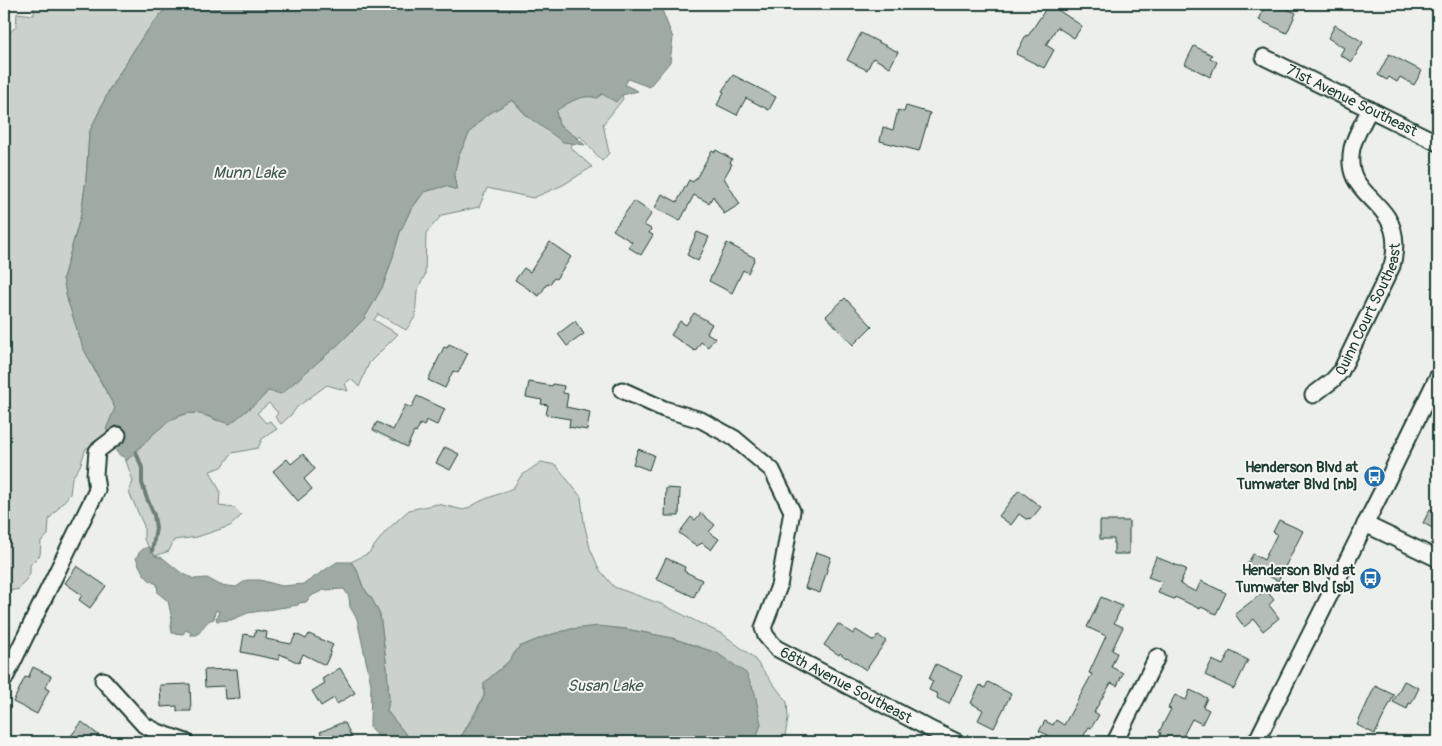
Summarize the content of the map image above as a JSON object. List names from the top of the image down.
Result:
{
  "streets": {
    "street": ["71st Avenue Southeast", "Quinn Court Southeast", "68th Avenue Southeast"]
  },
  "crossings": [
    ["71st Avenue Southeast", "Quinn Court Southeast"]
  ],
  "water": ["Munn Lake", "Susan Lake"],
  "places": {
    "bus stop": ["Henderson Blvd at Tumwater Blvd [nb]", "Henderson Blvd at Tumwater Blvd [sb]"]
  }
}
